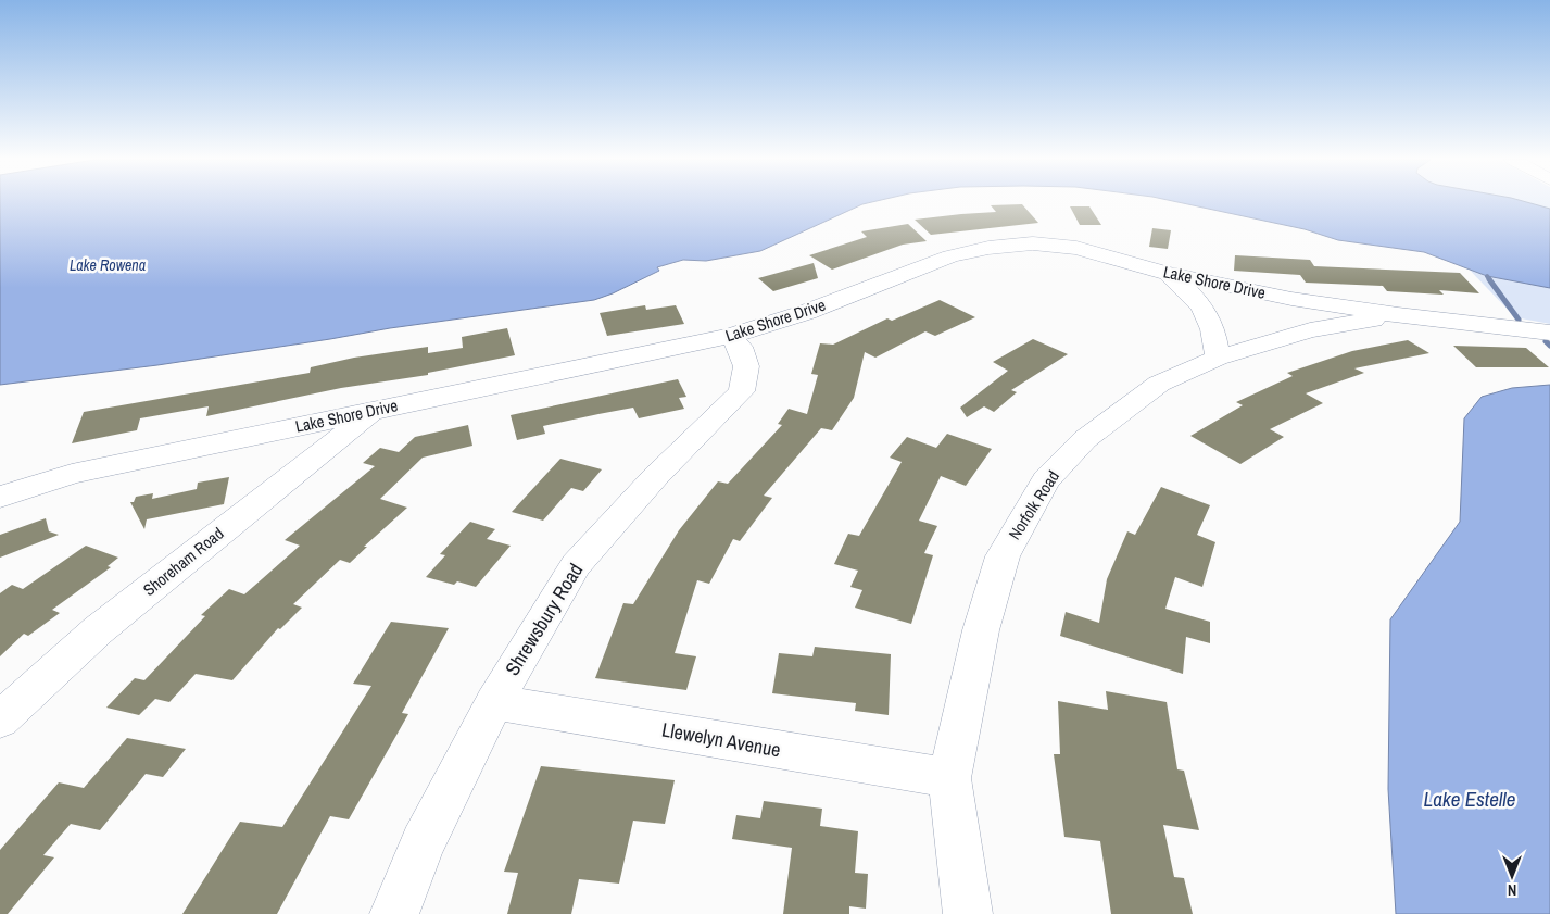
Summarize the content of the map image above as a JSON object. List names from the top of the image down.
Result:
{
  "streets": {
    "street": [
      "Lake Shore Drive",
      "Norfolk Road",
      "Shoreham Road",
      "Shrewsbury Road",
      "Llewelyn Avenue"
    ]
  },
  "crossings": [
    ["Lake Shore Drive", "Norfolk Road"],
    ["Lake Shore Drive", "Shoreham Road"],
    ["Lake Shore Drive", "Shrewsbury Road"],
    ["Norfolk Road", "Llewelyn Avenue"],
    ["Shrewsbury Road", "Llewelyn Avenue"]
  ],
  "water": ["Lake Rowena", "Lake Estelle"],
  "north": "bottom"
}
